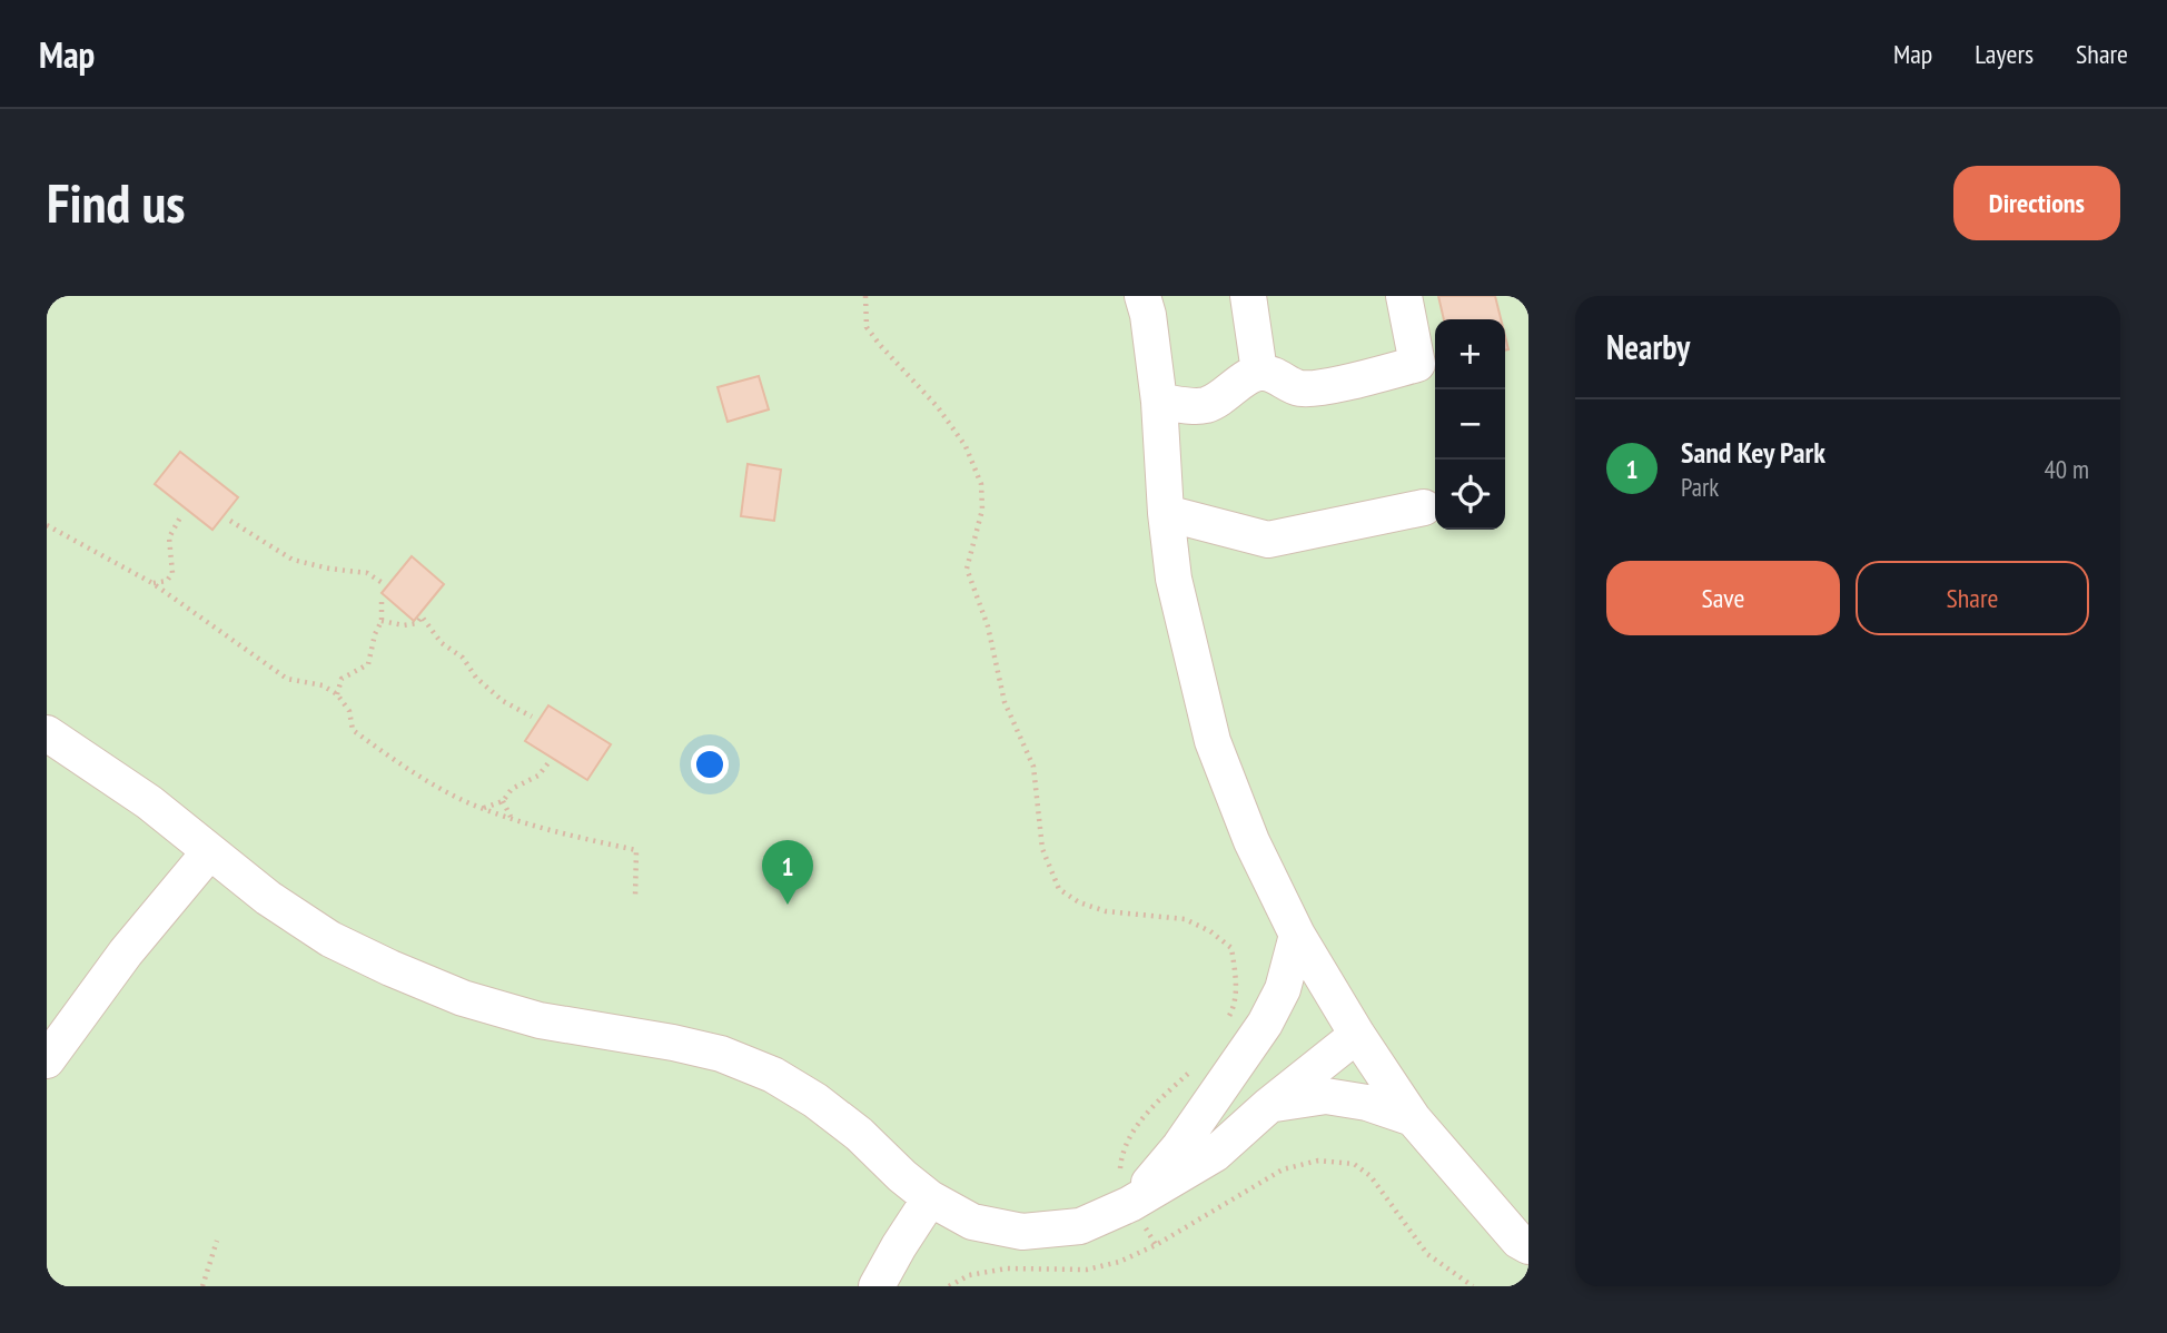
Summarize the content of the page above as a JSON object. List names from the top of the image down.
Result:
{
  "page": {
    "header": "Map",
    "nav": ["Map", "Layers", "Share"],
    "buttons": [
      "Directions",
      ["Save", "Share"]
    ],
    "title": "Find us",
    "heading": "Nearby",
    "map_buttons": ["+", "−"],
    "list": [
      {
        "mark": "1",
        "name": "Sand Key Park",
        "note": "Park",
        "value": "40 m"
      }
    ],
    "pins": "1"
  }
}
